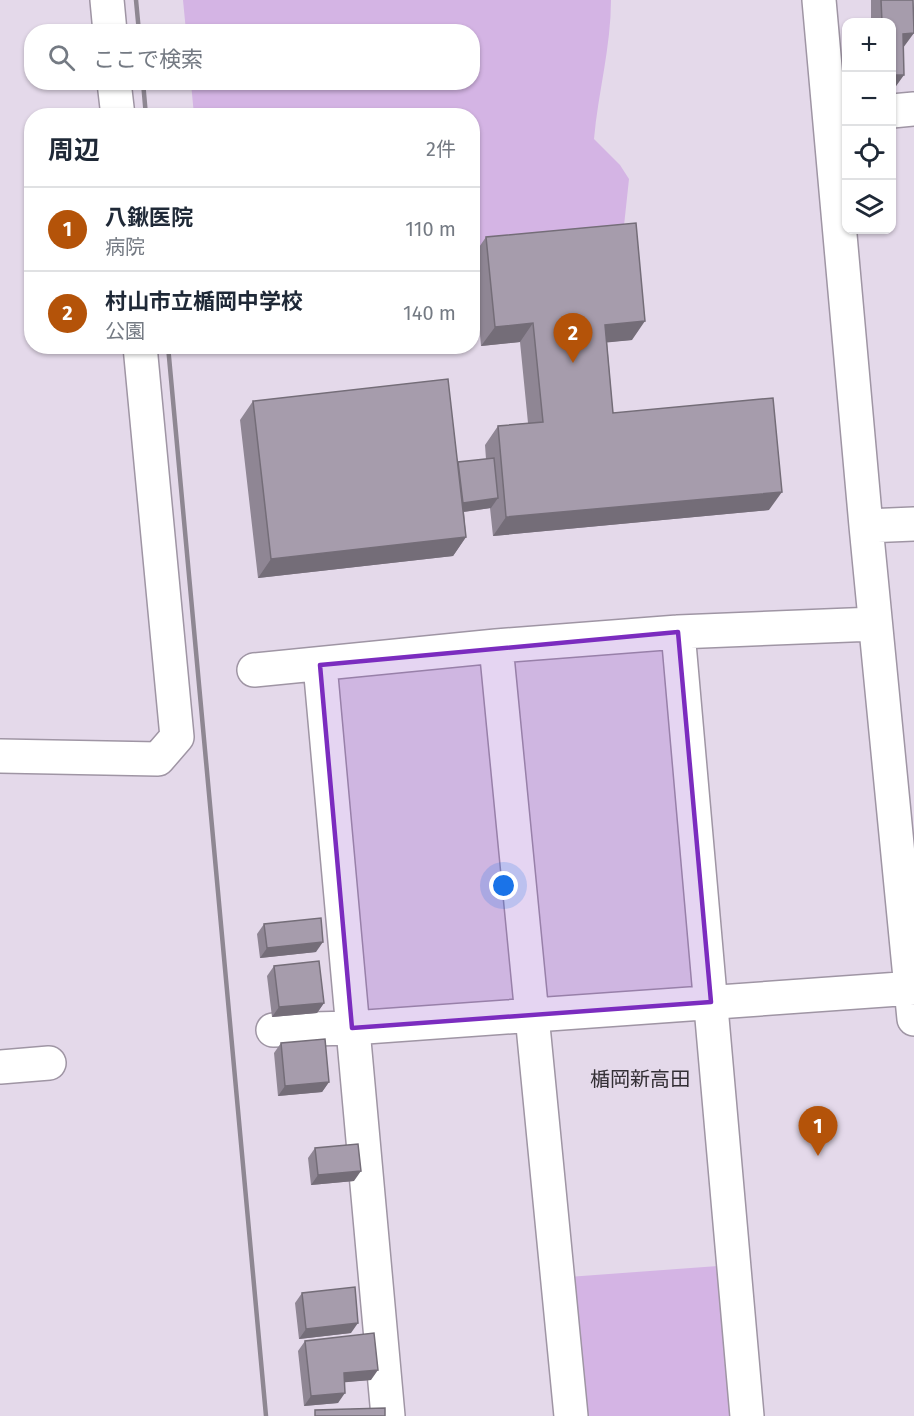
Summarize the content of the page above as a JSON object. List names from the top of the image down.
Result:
{
  "districts": ["楯岡新高田"],
  "page": {
    "map_buttons": ["+", "−"],
    "search": "ここで検索",
    "heading": ["周辺", "2件"],
    "list": [
      {
        "mark": "1",
        "name": "八鍬医院",
        "note": "病院",
        "value": "110 m"
      },
      {
        "mark": "2",
        "name": "村山市立楯岡中学校",
        "note": "公園",
        "value": "140 m"
      }
    ],
    "pins": ["2", "1"]
  }
}
